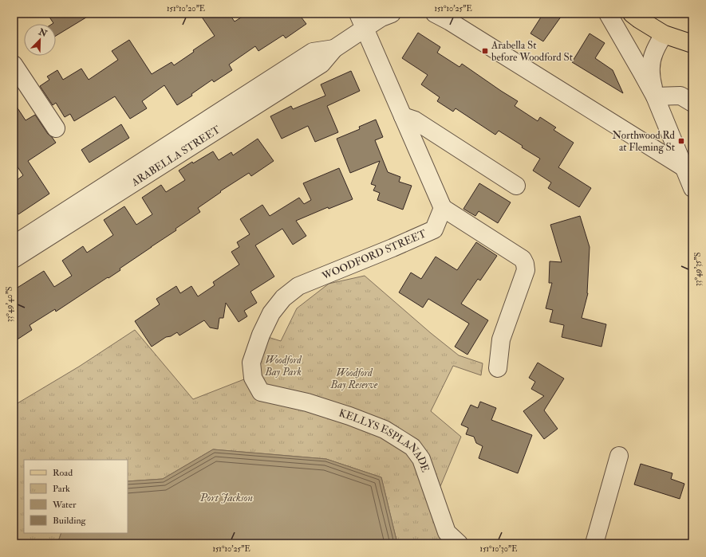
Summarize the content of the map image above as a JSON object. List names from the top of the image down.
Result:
{
  "streets": {
    "street": ["ARABELLA STREET", "WOODFORD STREET", "KELLYS ESPLANADE"]
  },
  "crossings": [
    ["WOODFORD STREET", "KELLYS ESPLANADE"]
  ],
  "water": ["Port Jackson"],
  "parks": ["Woodford Bay Park", "Woodford Bay Reserve"],
  "places": {
    "transit": ["Arabella St before Woodford St", "Northwood Rd at Fleming St"]
  },
  "legend": [
    "Road",
    "Park",
    "Water",
    "Building"
  ],
  "north": "top right",
  "coordinates": [
    "151°10'20\"E",
    "151°10'25\"E",
    "33°49'35\"S",
    "33°49'40\"S",
    "151°10'30\"E"
  ]
}
